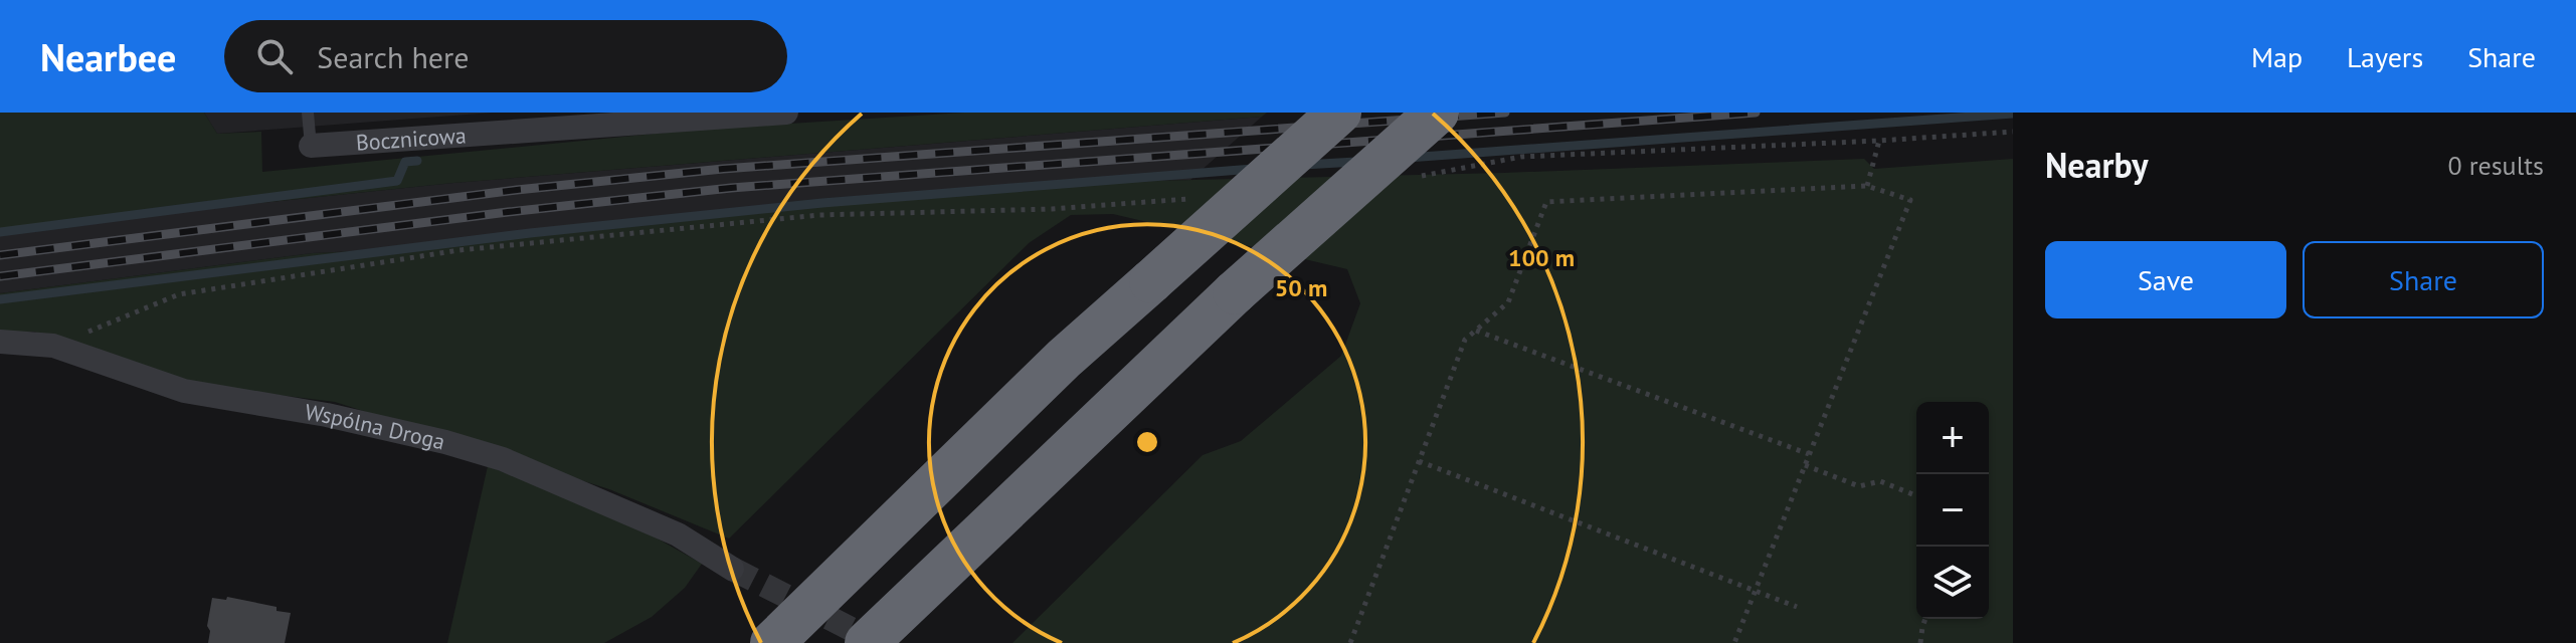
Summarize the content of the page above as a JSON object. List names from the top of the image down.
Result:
{
  "streets": {
    "street": ["Bocznicowa", "Wspólna Droga"]
  },
  "page": {
    "header": "Nearbee",
    "search": "Search here",
    "nav": ["Map", "Layers", "Share"],
    "heading": ["Nearby", "0 results"],
    "buttons": ["Save", "Share"],
    "map_buttons": ["+", "−"]
  },
  "rings": ["100 m", "50 m"]
}
